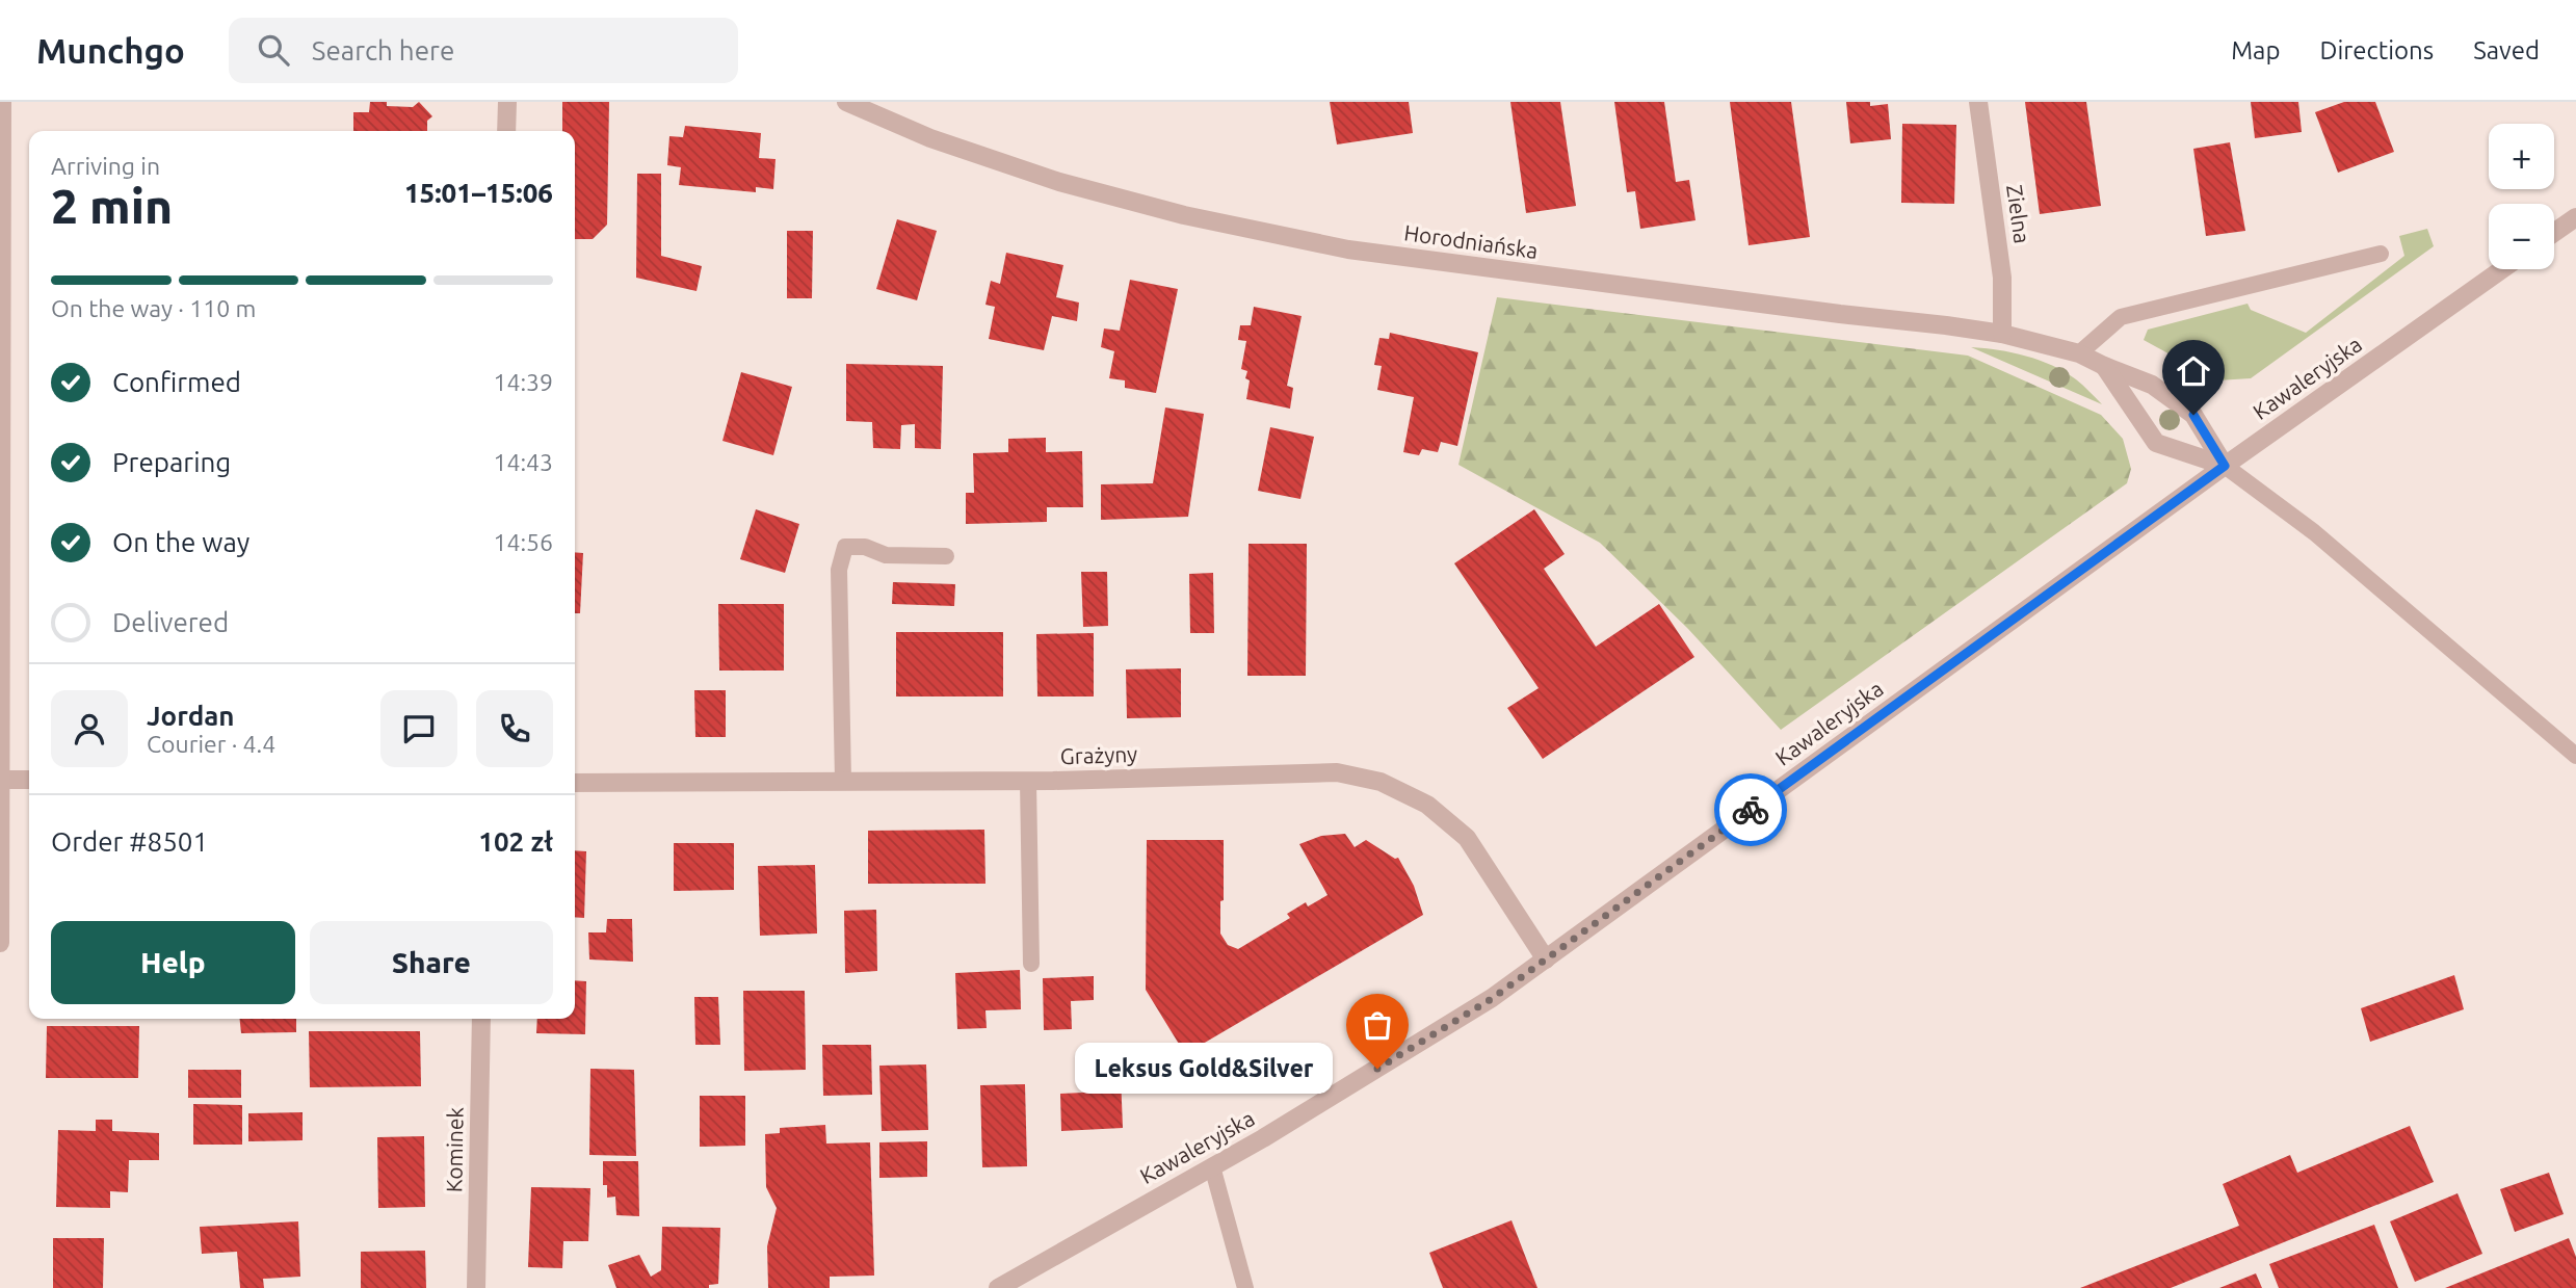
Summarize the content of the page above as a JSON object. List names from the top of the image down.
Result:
{
  "streets": {
    "street": [
      "Zielna",
      "Horodniańska",
      "Kawaleryjska",
      "Grażyny",
      "Kominek"
    ]
  },
  "crossings": [
    ["Zielna", "Horodniańska"],
    ["Horodniańska", "Kawaleryjska"],
    ["Kawaleryjska", "Grażyny"]
  ],
  "places": ["Leksus Gold&Silver"],
  "page": {
    "header": "Munchgo",
    "search": "Search here",
    "nav": ["Map", "Directions", "Saved"],
    "map_buttons": ["+", "−"],
    "heading": ["2 min", "Arriving in", "15:01–15:06"],
    "panel": [
      "Jordan",
      "Courier · 4.4",
      "Order #8501",
      "102 zł"
    ],
    "bar": "On the way · 110 m",
    "list": [
      ["Confirmed", "14:39"],
      ["Preparing", "14:43"],
      ["On the way", "14:56"],
      "Delivered"
    ],
    "buttons": ["Help", "Share"],
    "bubble": "Leksus Gold&Silver"
  }
}
